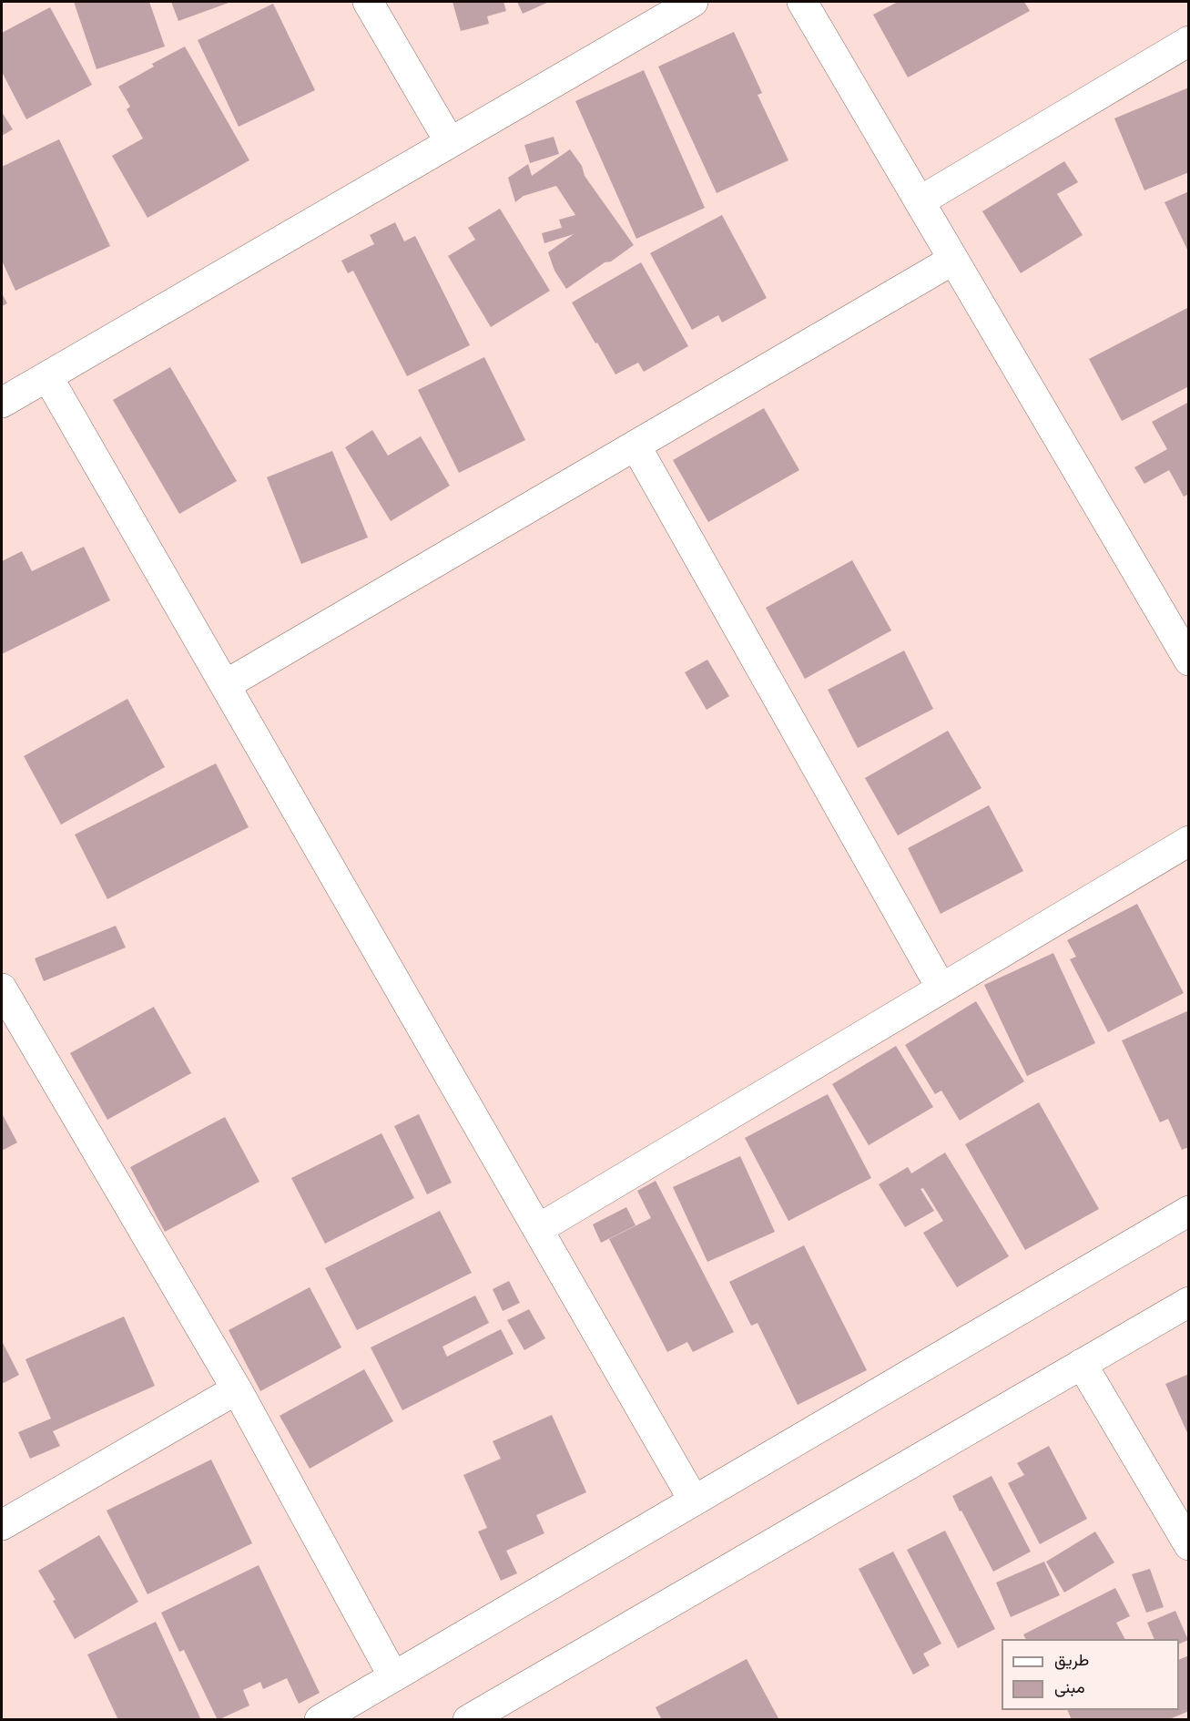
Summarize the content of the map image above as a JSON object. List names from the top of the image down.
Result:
{
  "legend": ["طريق", "مبنى"]
}
